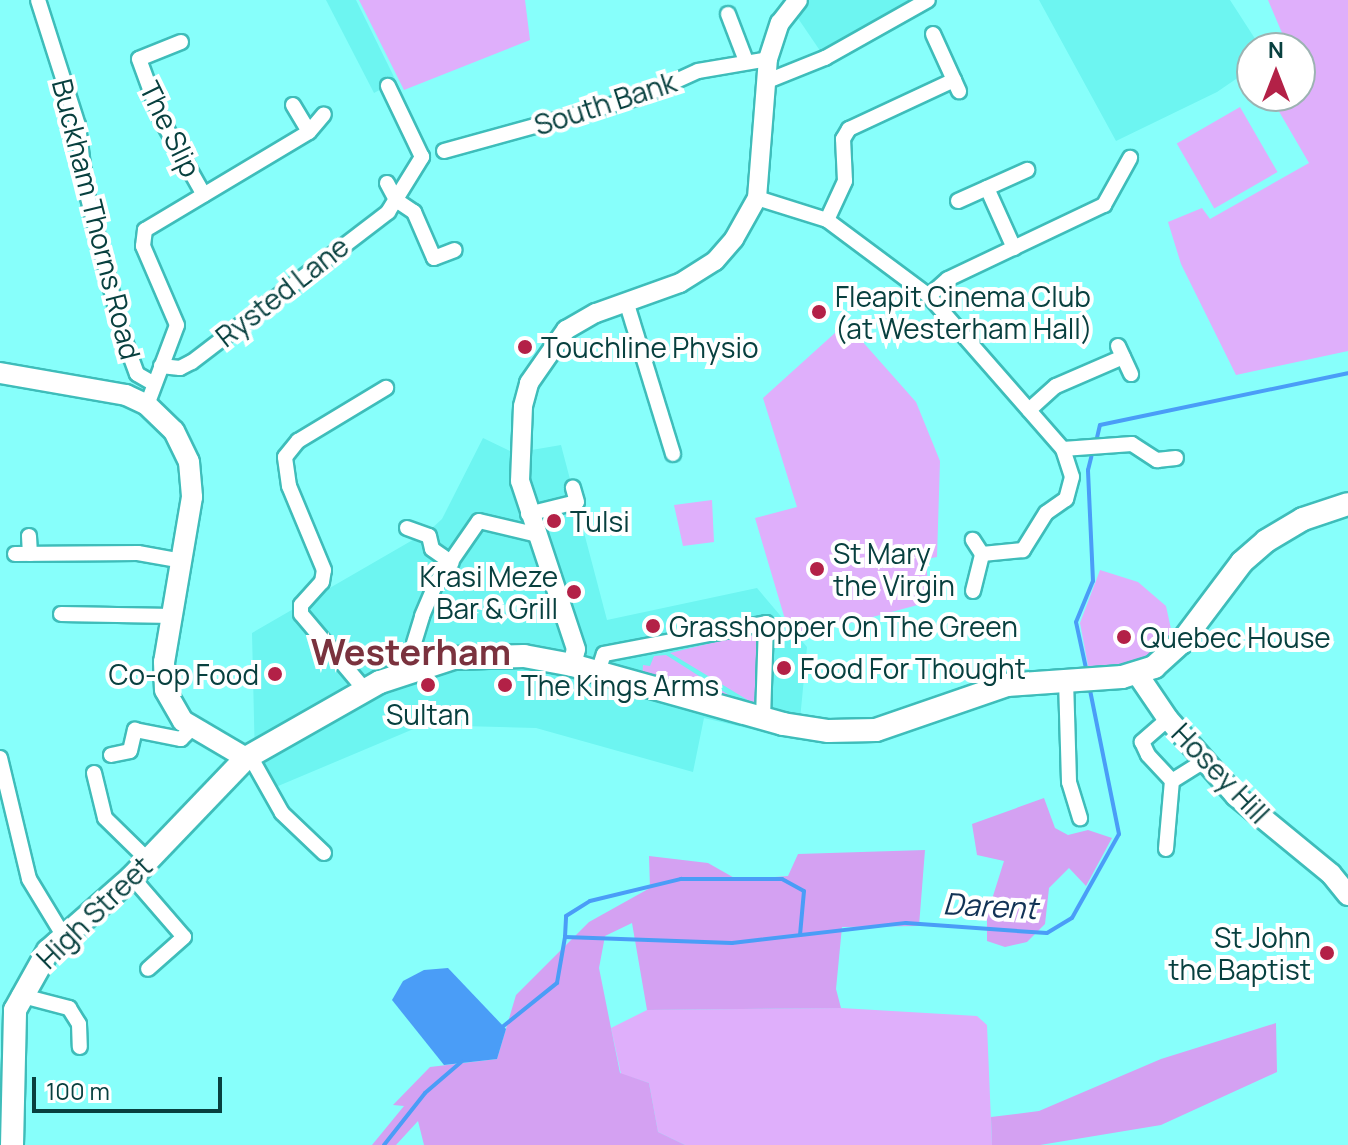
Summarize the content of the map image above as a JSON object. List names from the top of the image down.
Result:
{
  "streets": {
    "main road": ["Hosey Hill", "High Street"],
    "street": [
      "South Bank",
      "The Slip",
      "Buckham Thorns Road",
      "Rysted Lane"
    ]
  },
  "crossings": [
    ["Hosey Hill", "High Street"]
  ],
  "districts": ["Westerham"],
  "water": ["Darent"],
  "places": [
    "Fleapit Cinema Club (at Westerham Hall)",
    "Touchline Physio",
    "Tulsi",
    "St Mary the Virgin",
    "Krasi Meze Bar & Grill",
    "Grasshopper On The Green",
    "Quebec House",
    "Food For Thought",
    "Co-op Food",
    "Sultan",
    "The Kings Arms",
    "St John the Baptist"
  ],
  "scale_bar": "100 m",
  "north": "top"
}
